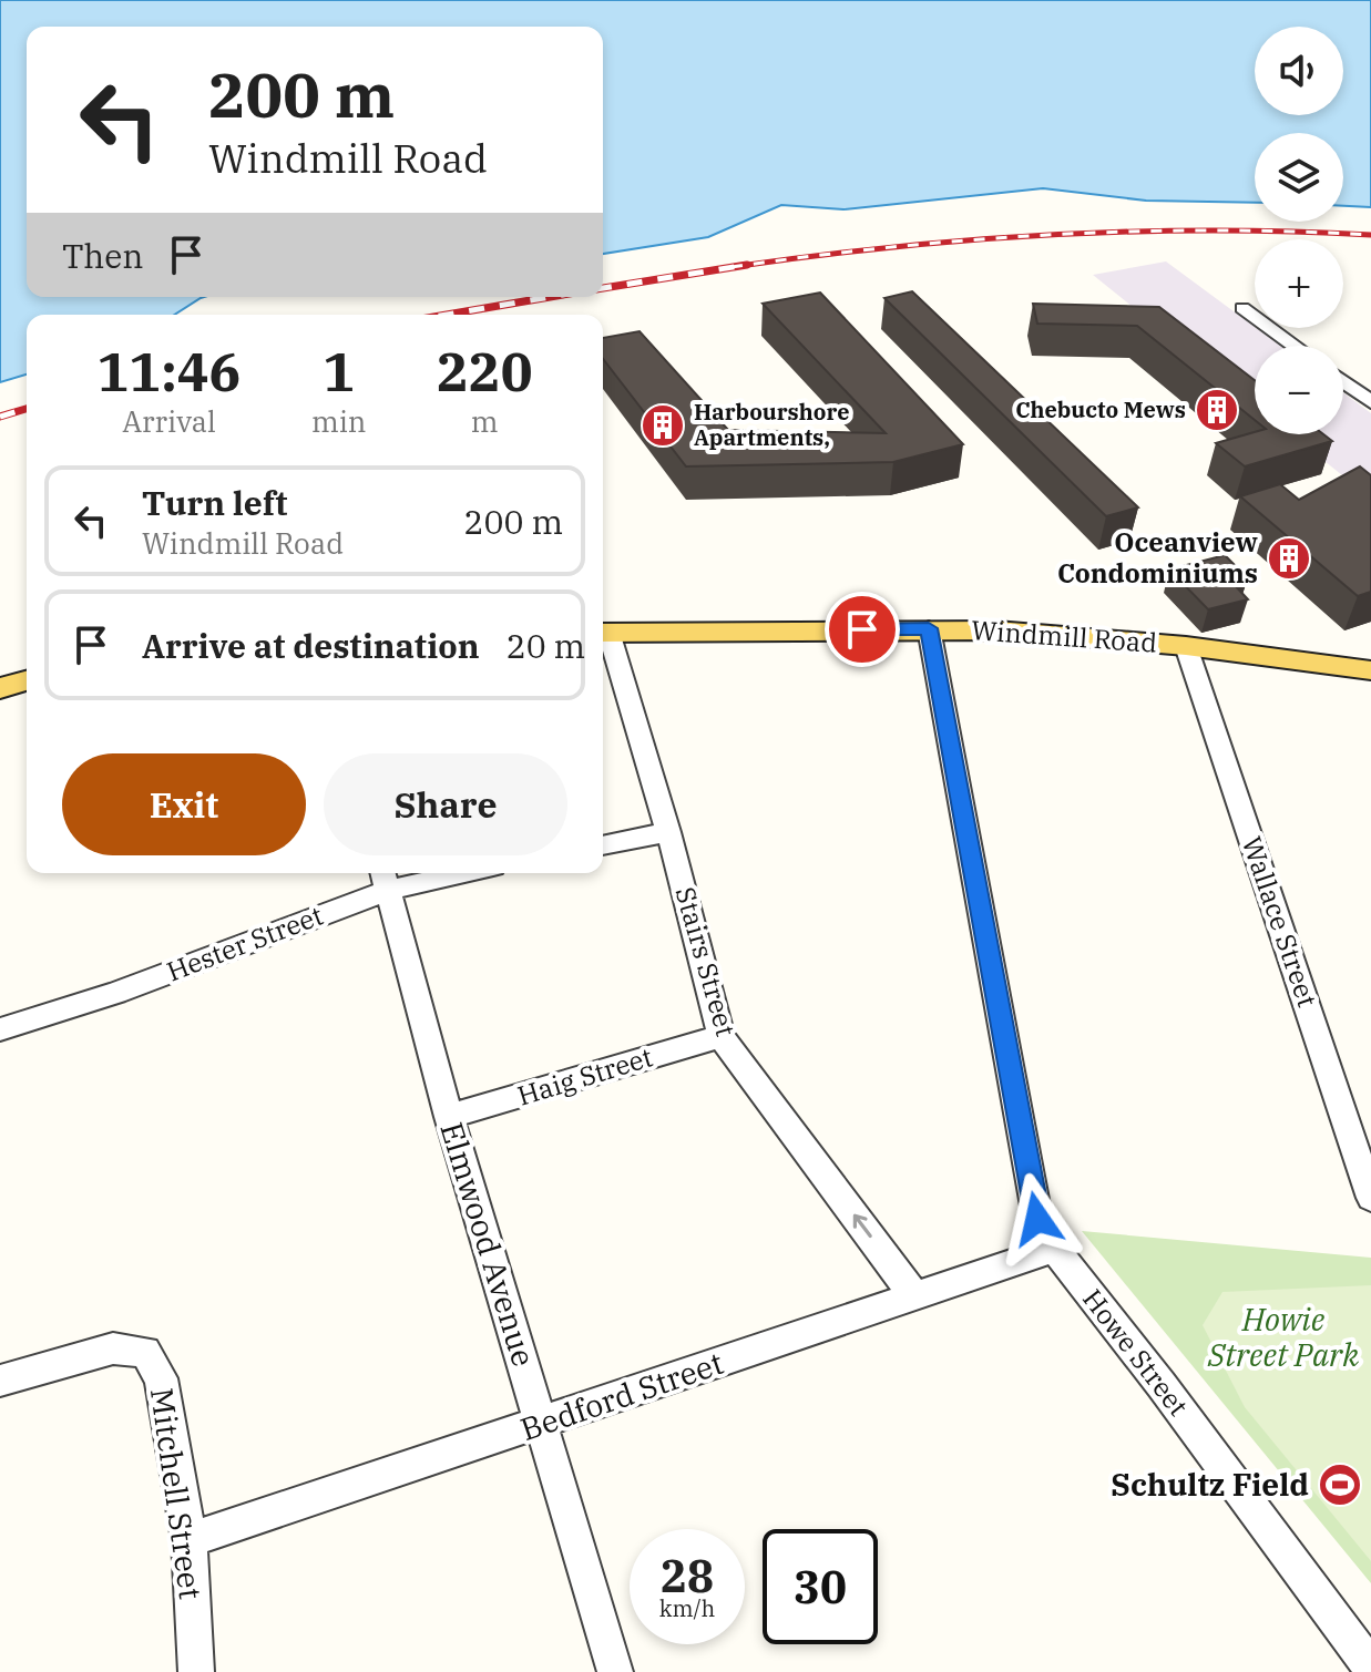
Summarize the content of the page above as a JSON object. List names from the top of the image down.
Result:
{
  "streets": {
    "main road": ["Windmill Road"],
    "street": [
      "Wallace Street",
      "Hester Street",
      "Stairs Street",
      "Haig Street",
      "Elmwood Avenue",
      "Howe Street",
      "Bedford Street",
      "Mitchell Street"
    ]
  },
  "crossings": [
    ["Windmill Road", "Wallace Street"],
    ["Windmill Road", "Stairs Street"],
    ["Windmill Road", "Howe Street"],
    ["Hester Street", "Elmwood Avenue"],
    ["Stairs Street", "Haig Street"],
    ["Stairs Street", "Bedford Street"],
    ["Haig Street", "Elmwood Avenue"],
    ["Elmwood Avenue", "Bedford Street"],
    ["Howe Street", "Bedford Street"],
    ["Bedford Street", "Mitchell Street"]
  ],
  "one_way": ["Stairs Street"],
  "parks": ["Howie Street Park"],
  "places": {
    "building": ["Chebucto Mews", "Harbourshore Apartments,", "Oceanview Condominiums"],
    "sports": ["Schultz Field"]
  },
  "page": {
    "map_buttons": ["+", "−"],
    "turn": ["200 m", "Windmill Road"],
    "then": "Then",
    "eta": [
      "11:46",
      "Arrival",
      "1",
      "min",
      "220",
      "m"
    ],
    "list": [
      {
        "name": "Turn left",
        "note": "Windmill Road",
        "value": "200 m"
      },
      {
        "name": "Arrive at destination",
        "value": "20 m"
      }
    ],
    "buttons": ["Exit", "Share"],
    "speed": "28 km/h",
    "limit": "30"
  }
}
